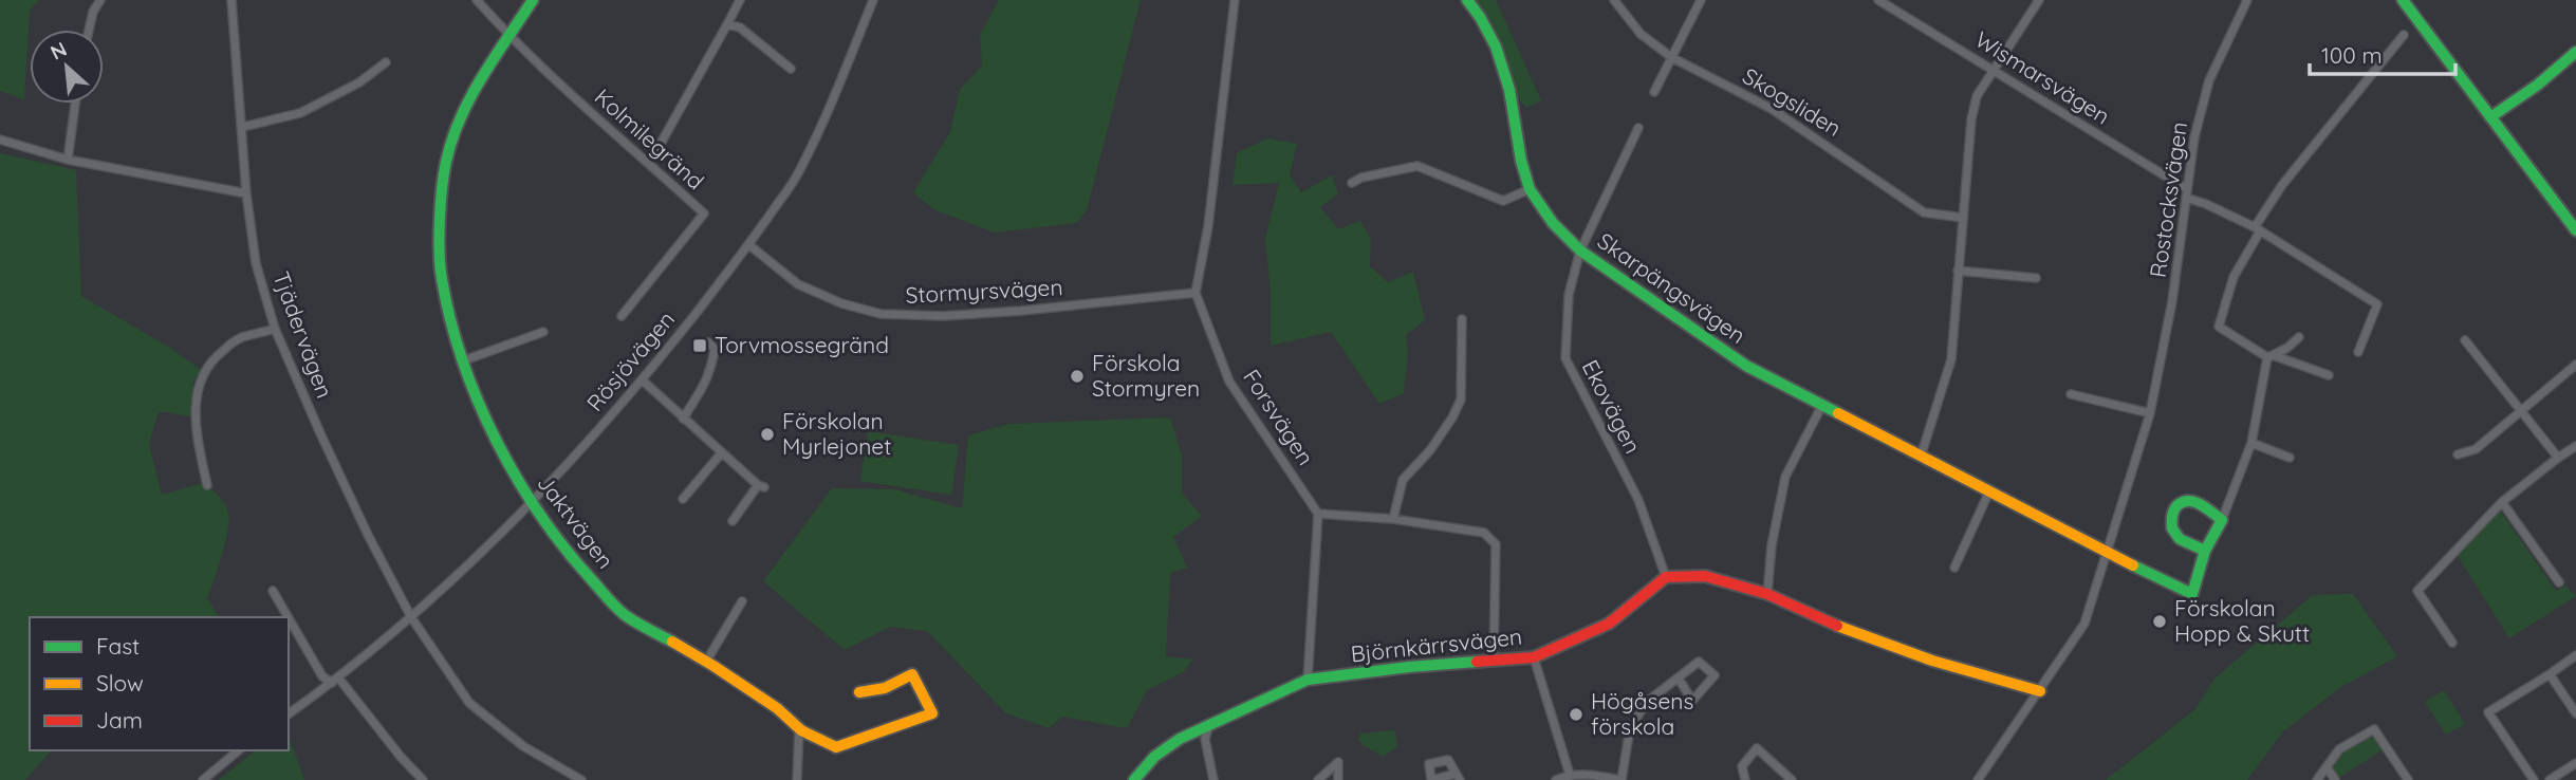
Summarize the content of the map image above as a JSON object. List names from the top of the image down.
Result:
{
  "streets": {
    "street": [
      "Wismarsvägen",
      "Skogsliden",
      "Kolmilegränd",
      "Rostocksvägen",
      "Skarpängsvägen",
      "Stormyrsvägen",
      "Tjädervägen",
      "Rösjövägen",
      "Ekovägen",
      "Forsvägen",
      "Jaktvägen",
      "Björnkärrsvägen"
    ]
  },
  "crossings": [
    ["Wismarsvägen", "Rostocksvägen"],
    ["Kolmilegränd", "Jaktvägen"],
    ["Rostocksvägen", "Skarpängsvägen"],
    ["Skarpängsvägen", "Ekovägen"],
    ["Stormyrsvägen", "Rösjövägen"],
    ["Stormyrsvägen", "Forsvägen"],
    ["Tjädervägen", "Rösjövägen"],
    ["Rösjövägen", "Jaktvägen"],
    ["Ekovägen", "Björnkärrsvägen"]
  ],
  "places": {
    "transit": ["Torvmossegränd"],
    "other": [
      "Förskola Stormyren",
      "Förskolan Myrlejonet",
      "Förskolan Hopp & Skutt",
      "Högåsens förskola"
    ]
  },
  "legend": ["Fast", "Slow", "Jam"],
  "scale_bar": "100 m",
  "north": "top left"
}
